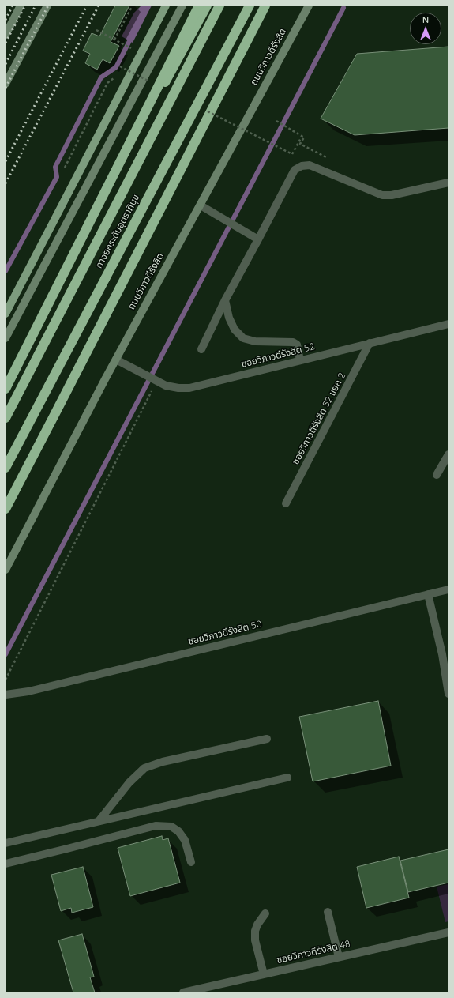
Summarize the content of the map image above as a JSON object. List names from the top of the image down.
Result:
{
  "streets": {
    "highway": ["ถนนวิภาวดีรังสิต", "ทางยกระดับอุตราภิมุข"],
    "street": [
      "ซอยวิภาวดีรังสิต 52",
      "ซอยวิภาวดีรังสิต 52 แยก 2",
      "ซอยวิภาวดีรังสิต 50",
      "ซอยวิภาวดีรังสิต 48"
    ]
  },
  "crossings": [
    ["ถนนวิภาวดีรังสิต", "ซอยวิภาวดีรังสิต 52"],
    ["ซอยวิภาวดีรังสิต 52", "ซอยวิภาวดีรังสิต 52 แยก 2"]
  ],
  "north": "top"
}
